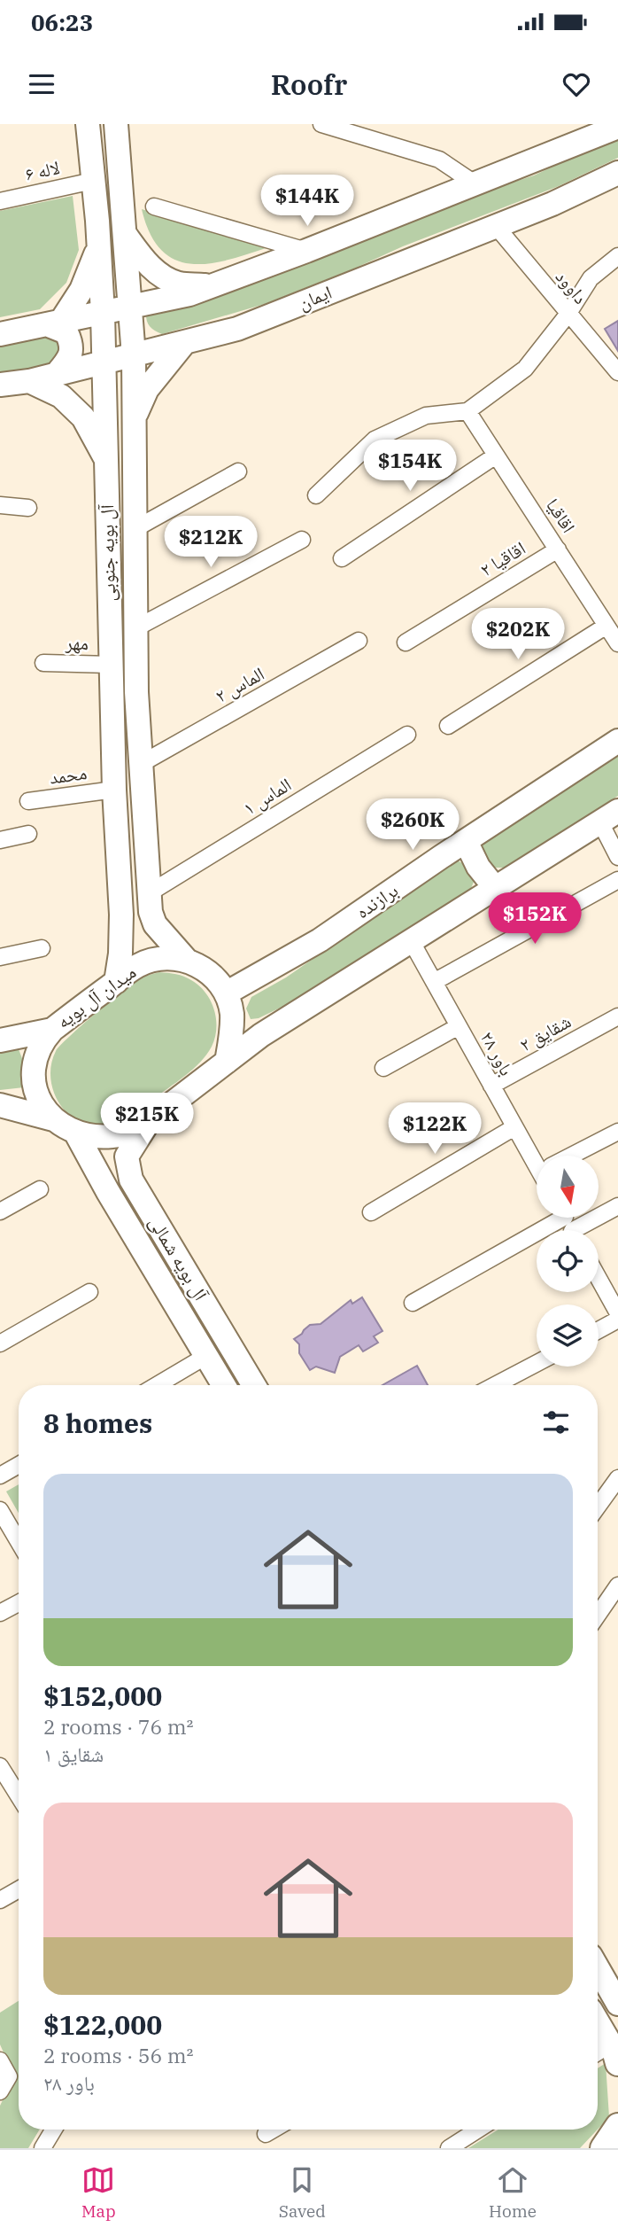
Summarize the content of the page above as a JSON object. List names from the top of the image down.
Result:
{
  "streets": {
    "main road": [
      "ایمان",
      "آل بویه جنوبی",
      "برازنده",
      "میدان آل بویه",
      "آل بویه شمالی"
    ],
    "street": [
      "لاله ۶",
      "داوود",
      "اقاقیا",
      "اقاقیا ۲",
      "مهر",
      "الماس ۲",
      "محمد",
      "الماس ۱",
      "شقایق ۲",
      "باور ۲۸"
    ]
  },
  "crossings": [
    ["لاله ۶", "آل بویه جنوبی"],
    ["داوود", "ایمان"],
    ["ایمان", "آل بویه جنوبی"],
    ["اقاقیا", "اقاقیا ۲"],
    ["آل بویه جنوبی", "مهر"],
    ["آل بویه جنوبی", "الماس ۲"],
    ["آل بویه جنوبی", "محمد"],
    ["آل بویه جنوبی", "الماس ۱"],
    ["آل بویه جنوبی", "برازنده"],
    ["آل بویه جنوبی", "میدان آل بویه"],
    ["آل بویه جنوبی", "آل بویه شمالی"],
    ["برازنده", "میدان آل بویه"],
    ["برازنده", "آل بویه شمالی"],
    ["میدان آل بویه", "آل بویه شمالی"],
    ["شقایق ۲", "باور ۲۸"]
  ],
  "north": "bottom",
  "page": {
    "status": "06:23",
    "header": "Roofr",
    "price": [
      "$144K",
      "$154K",
      "$212K",
      "$202K",
      "$260K",
      "$152K",
      "$215K",
      "$122K"
    ],
    "heading": "8 homes",
    "list": [
      {
        "name": "$152,000",
        "note": "2 rooms · 76 m² · شقایق ۱"
      },
      {
        "name": "$122,000",
        "note": "2 rooms · 56 m² · باور ۲۸"
      }
    ],
    "tabs": ["Map", "Saved", "Home"]
  }
}
